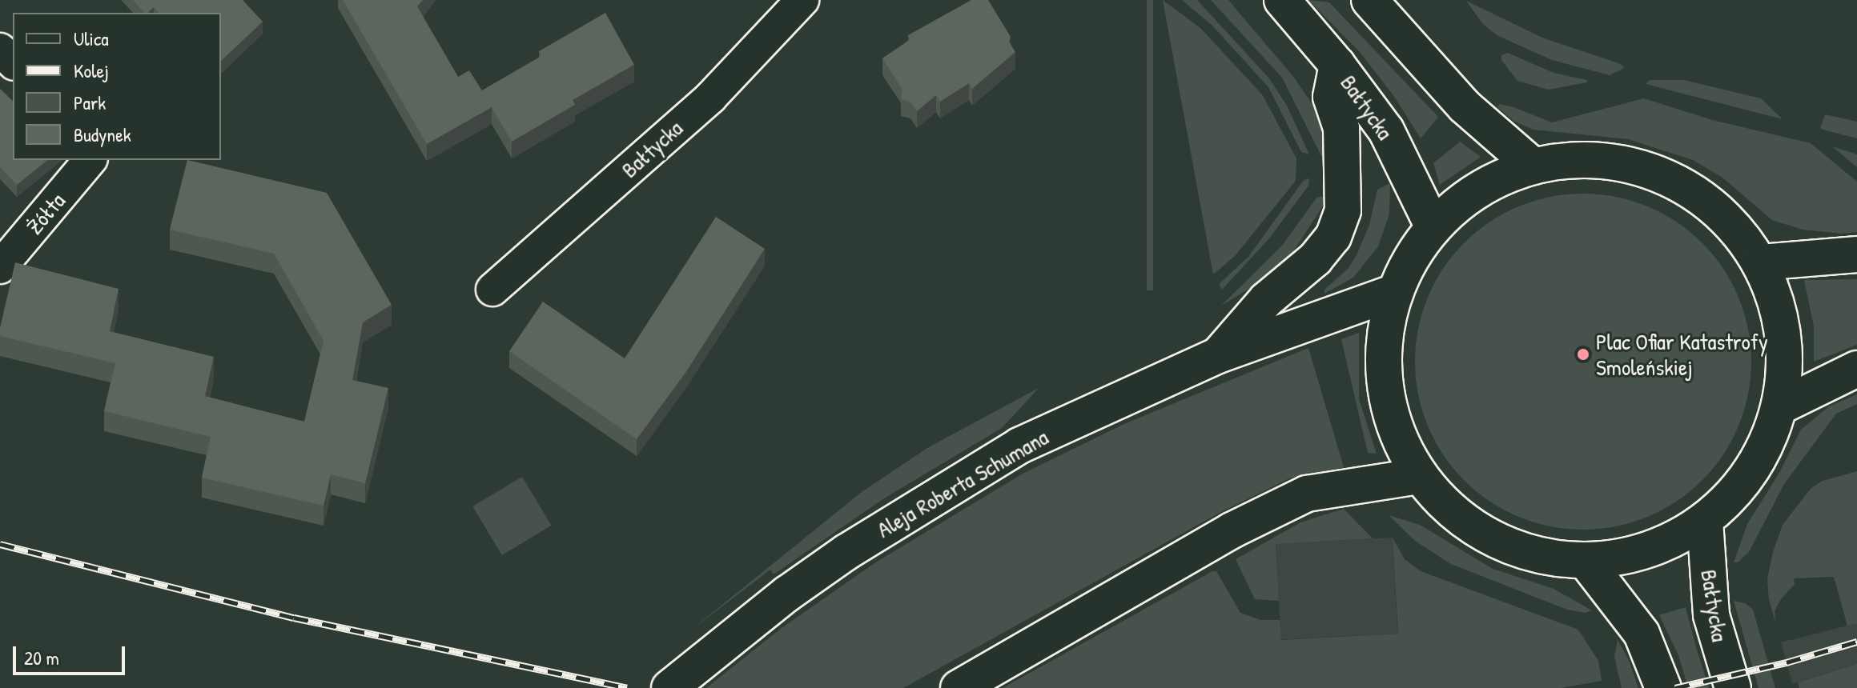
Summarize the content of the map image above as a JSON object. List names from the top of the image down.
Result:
{
  "streets": {
    "main road": ["Bałtycka", "Aleja Roberta Schumana"],
    "street": ["Żółta"]
  },
  "places": ["Plac Ofiar Katastrofy Smoleńskiej"],
  "legend": [
    "Ulica",
    "Kolej",
    "Park",
    "Budynek"
  ],
  "scale_bar": "20 m"
}
